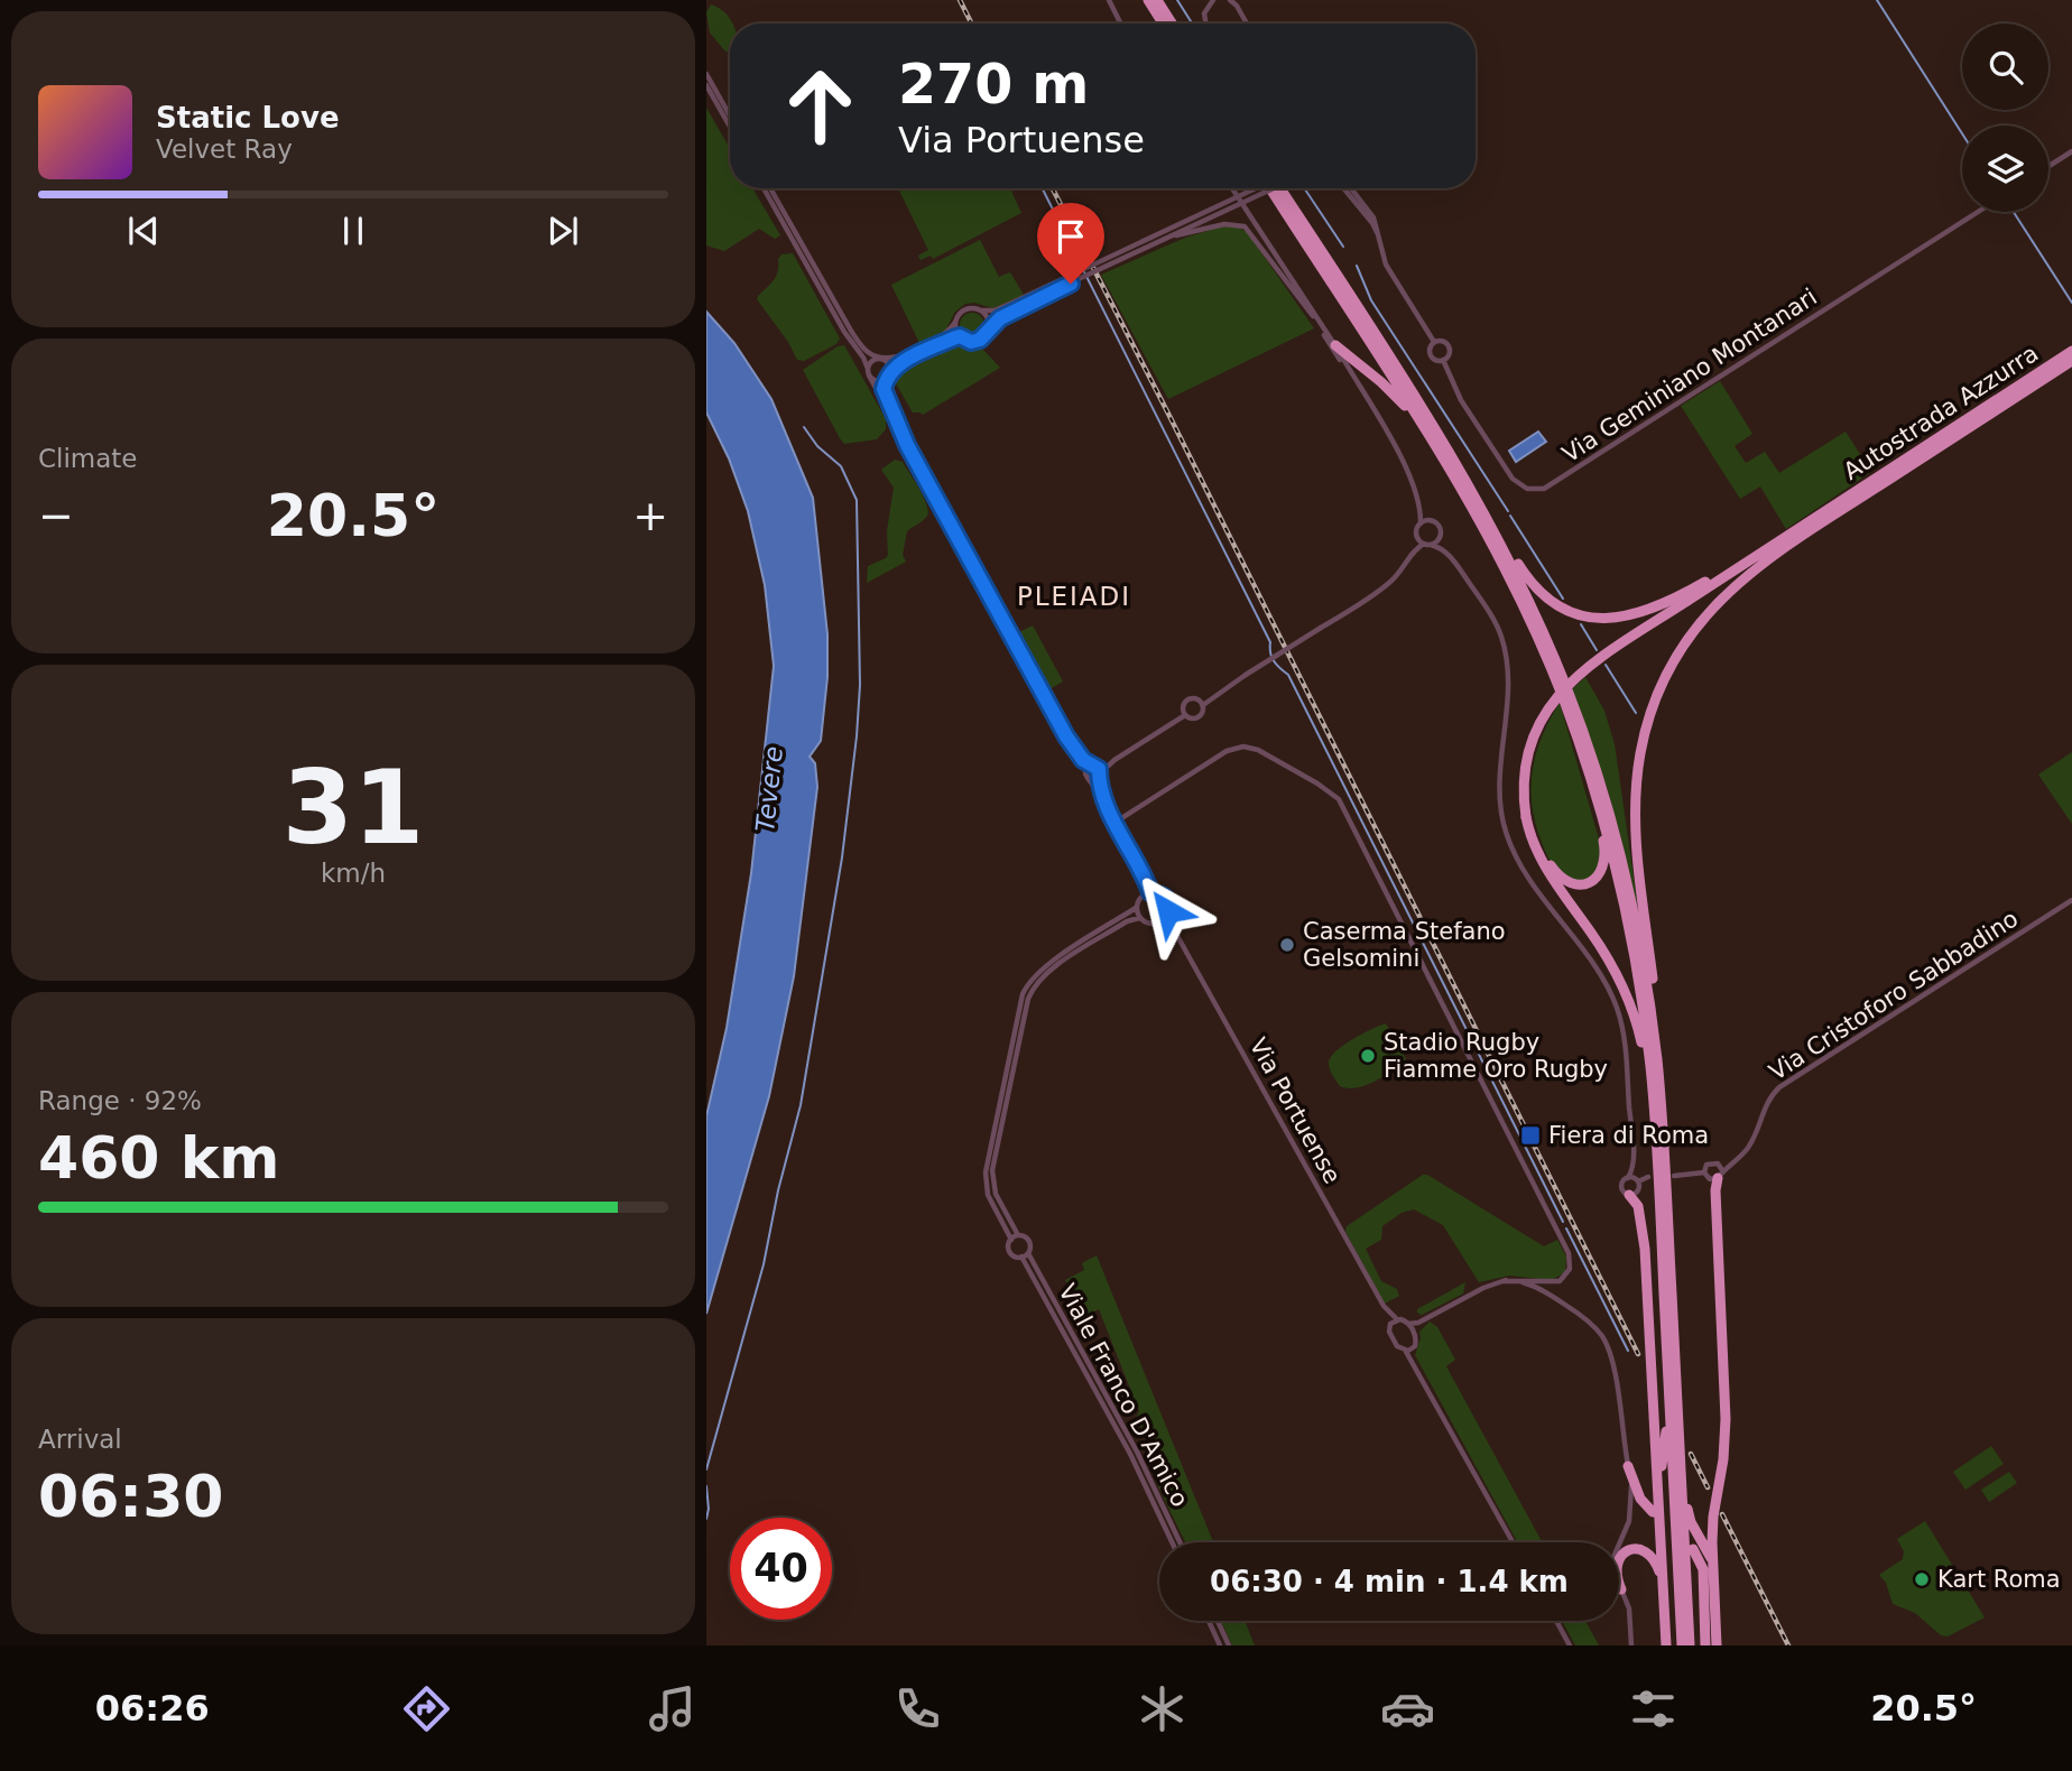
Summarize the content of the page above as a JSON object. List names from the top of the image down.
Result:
{
  "streets": {
    "highway": ["Autostrada Azzurra"],
    "street": [
      "Via Geminiano Montanari",
      "Via Cristoforo Sabbadino",
      "Via Portuense",
      "Viale Franco D'Amico"
    ]
  },
  "districts": ["PLEIADI"],
  "water": ["Tevere"],
  "places": {
    "other": ["Caserma Stefano Gelsomini", "Stadio Rugby Fiamme Oro Rugby", "Kart Roma"],
    "transit": ["Fiera di Roma"]
  },
  "page": {
    "turn": ["270 m", "Via Portuense"],
    "song": ["Static Love", "Velvet Ray"],
    "tile": [
      "Climate",
      ["31", "km/h"],
      ["Range · 92%", "460 km"],
      ["Arrival", "06:30"]
    ],
    "heat": ["−", "20.5°", "+"],
    "limit": "40",
    "trip": "06:30 · 4 min · 1.4 km",
    "tabs": ["06:26", "20.5°"]
  }
}
